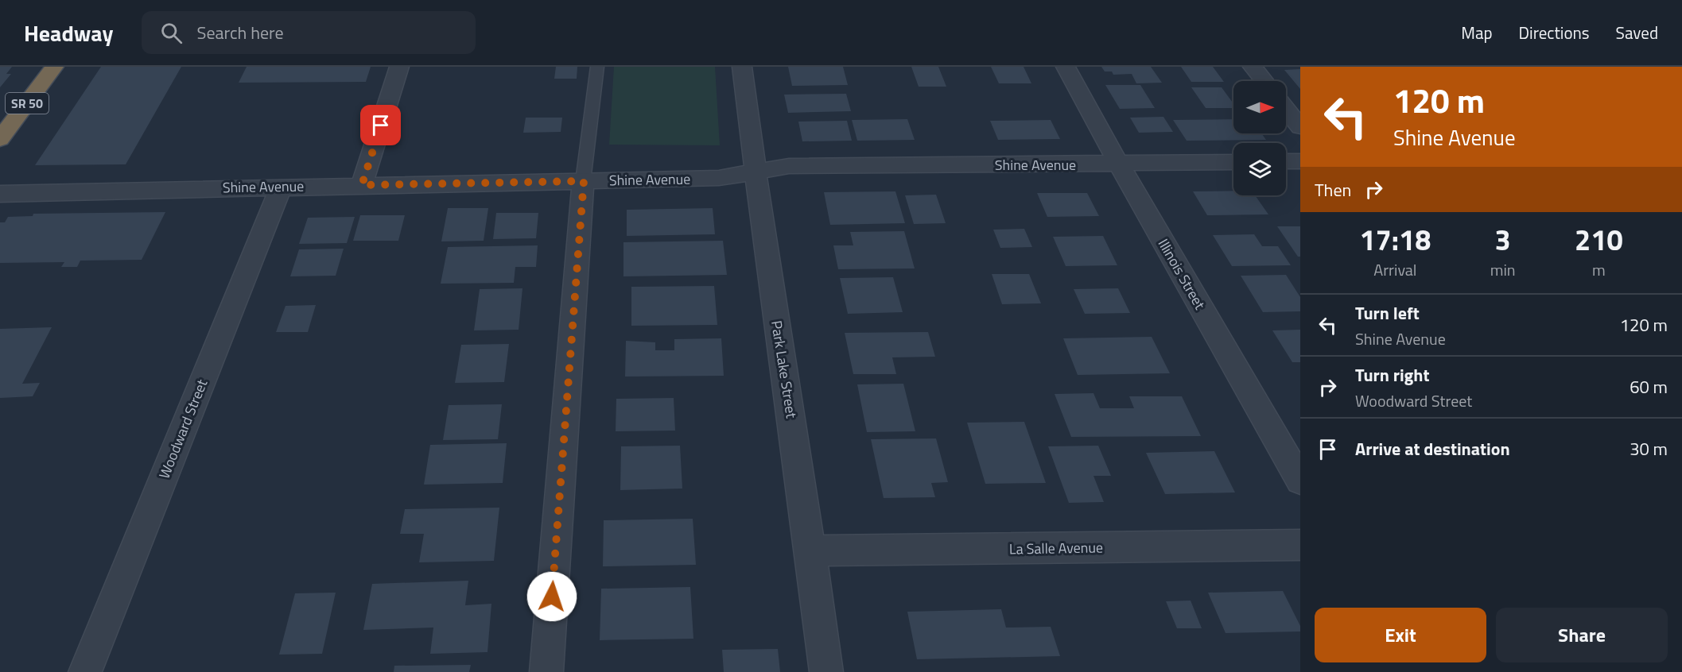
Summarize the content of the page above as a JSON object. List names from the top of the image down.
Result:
{
  "streets": {
    "highway": ["SR 50"],
    "street": [
      "Shine Avenue",
      "Illinois Street",
      "Park Lake Street",
      "Woodward Street",
      "La Salle Avenue"
    ]
  },
  "crossings": [
    ["Shine Avenue", "Illinois Street"],
    ["Shine Avenue", "Park Lake Street"],
    ["Shine Avenue", "Woodward Street"],
    ["Park Lake Street", "La Salle Avenue"]
  ],
  "north": "right",
  "page": {
    "header": "Headway",
    "search": "Search here",
    "nav": ["Map", "Directions", "Saved"],
    "turn": ["120 m", "Shine Avenue"],
    "then": "Then",
    "eta": [
      "17:18",
      "Arrival",
      "3",
      "min",
      "210",
      "m"
    ],
    "list": [
      {
        "name": "Turn left",
        "note": "Shine Avenue",
        "value": "120 m"
      },
      {
        "name": "Turn right",
        "note": "Woodward Street",
        "value": "60 m"
      },
      {
        "name": "Arrive at destination",
        "value": "30 m"
      }
    ],
    "buttons": ["Exit", "Share"]
  }
}
